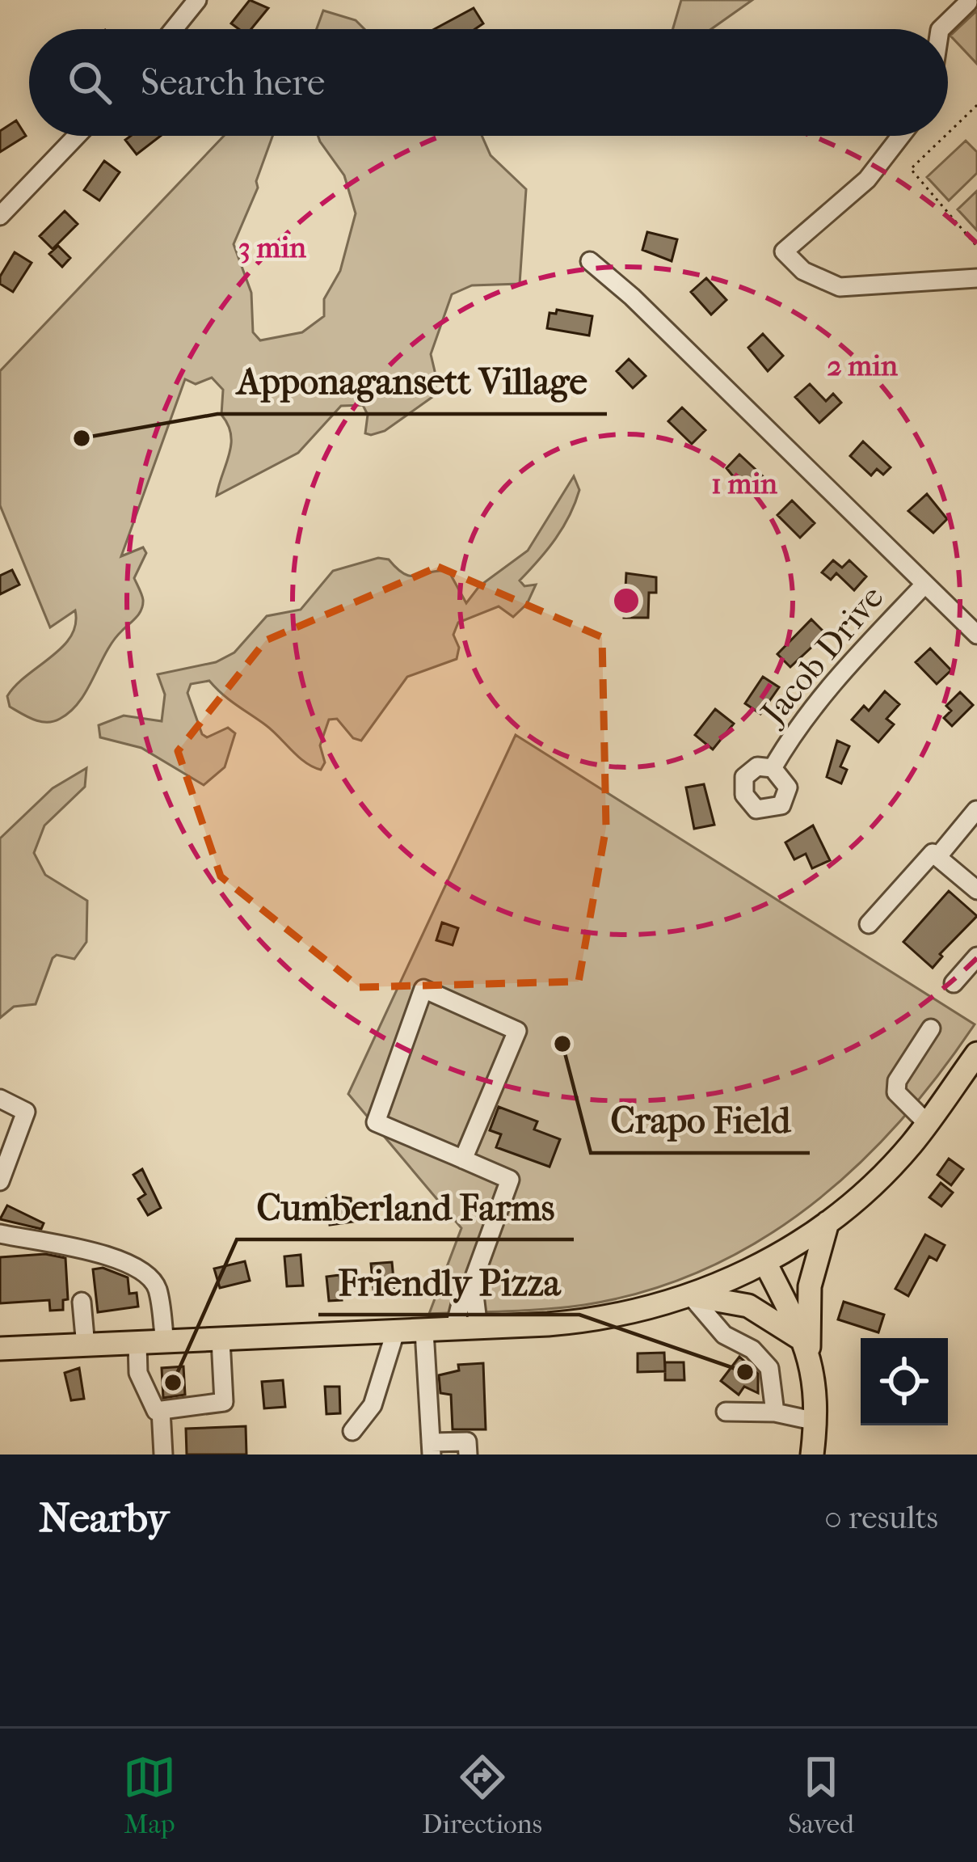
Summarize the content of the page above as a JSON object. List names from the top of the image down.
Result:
{
  "streets": {
    "street": ["Jacob Drive"]
  },
  "places": [
    "Apponagansett Village",
    "Crapo Field",
    "Friendly Pizza",
    "Cumberland Farms"
  ],
  "page": {
    "search": "Search here",
    "heading": ["Nearby", "0 results"],
    "nav": ["Map", "Directions", "Saved"]
  },
  "rings": ["3 min", "2 min", "1 min"]
}
